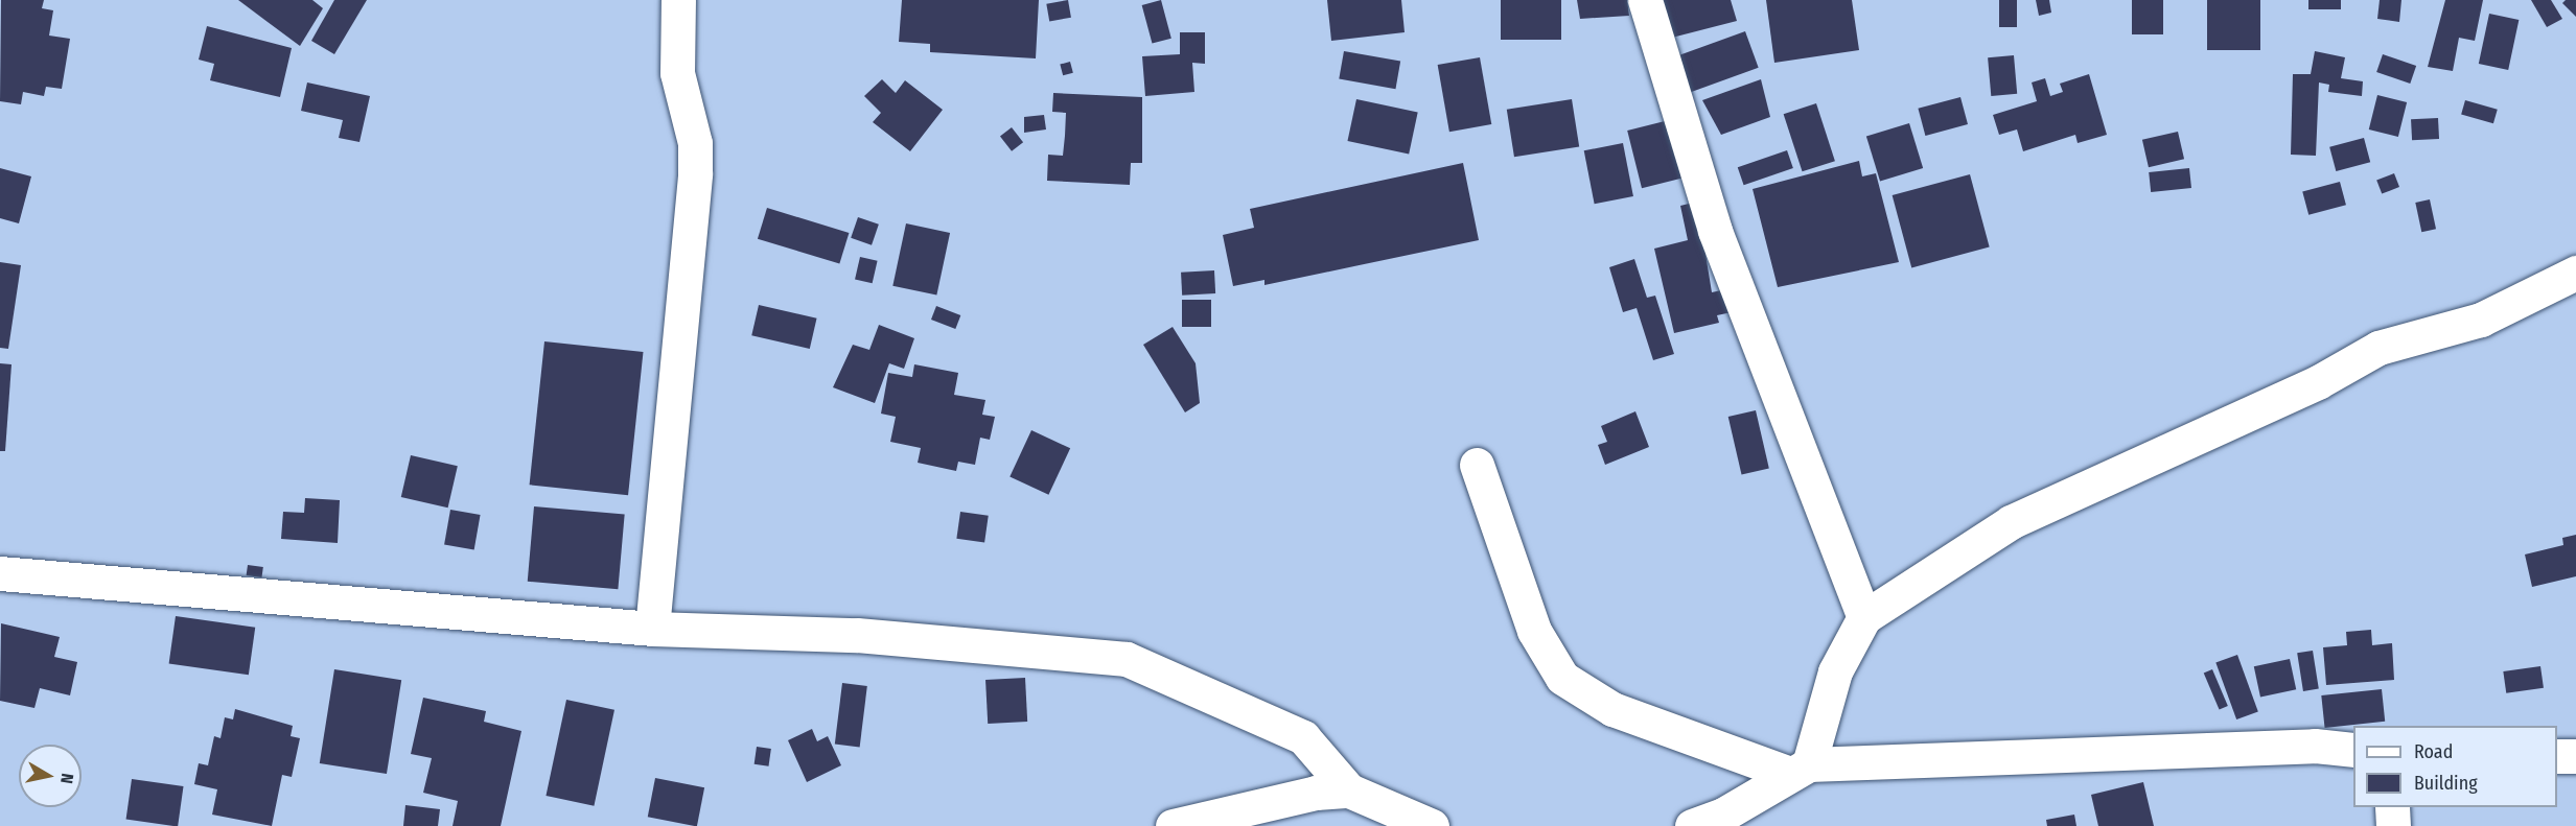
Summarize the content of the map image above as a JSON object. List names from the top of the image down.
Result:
{
  "legend": ["Road", "Building"],
  "north": "right"
}
